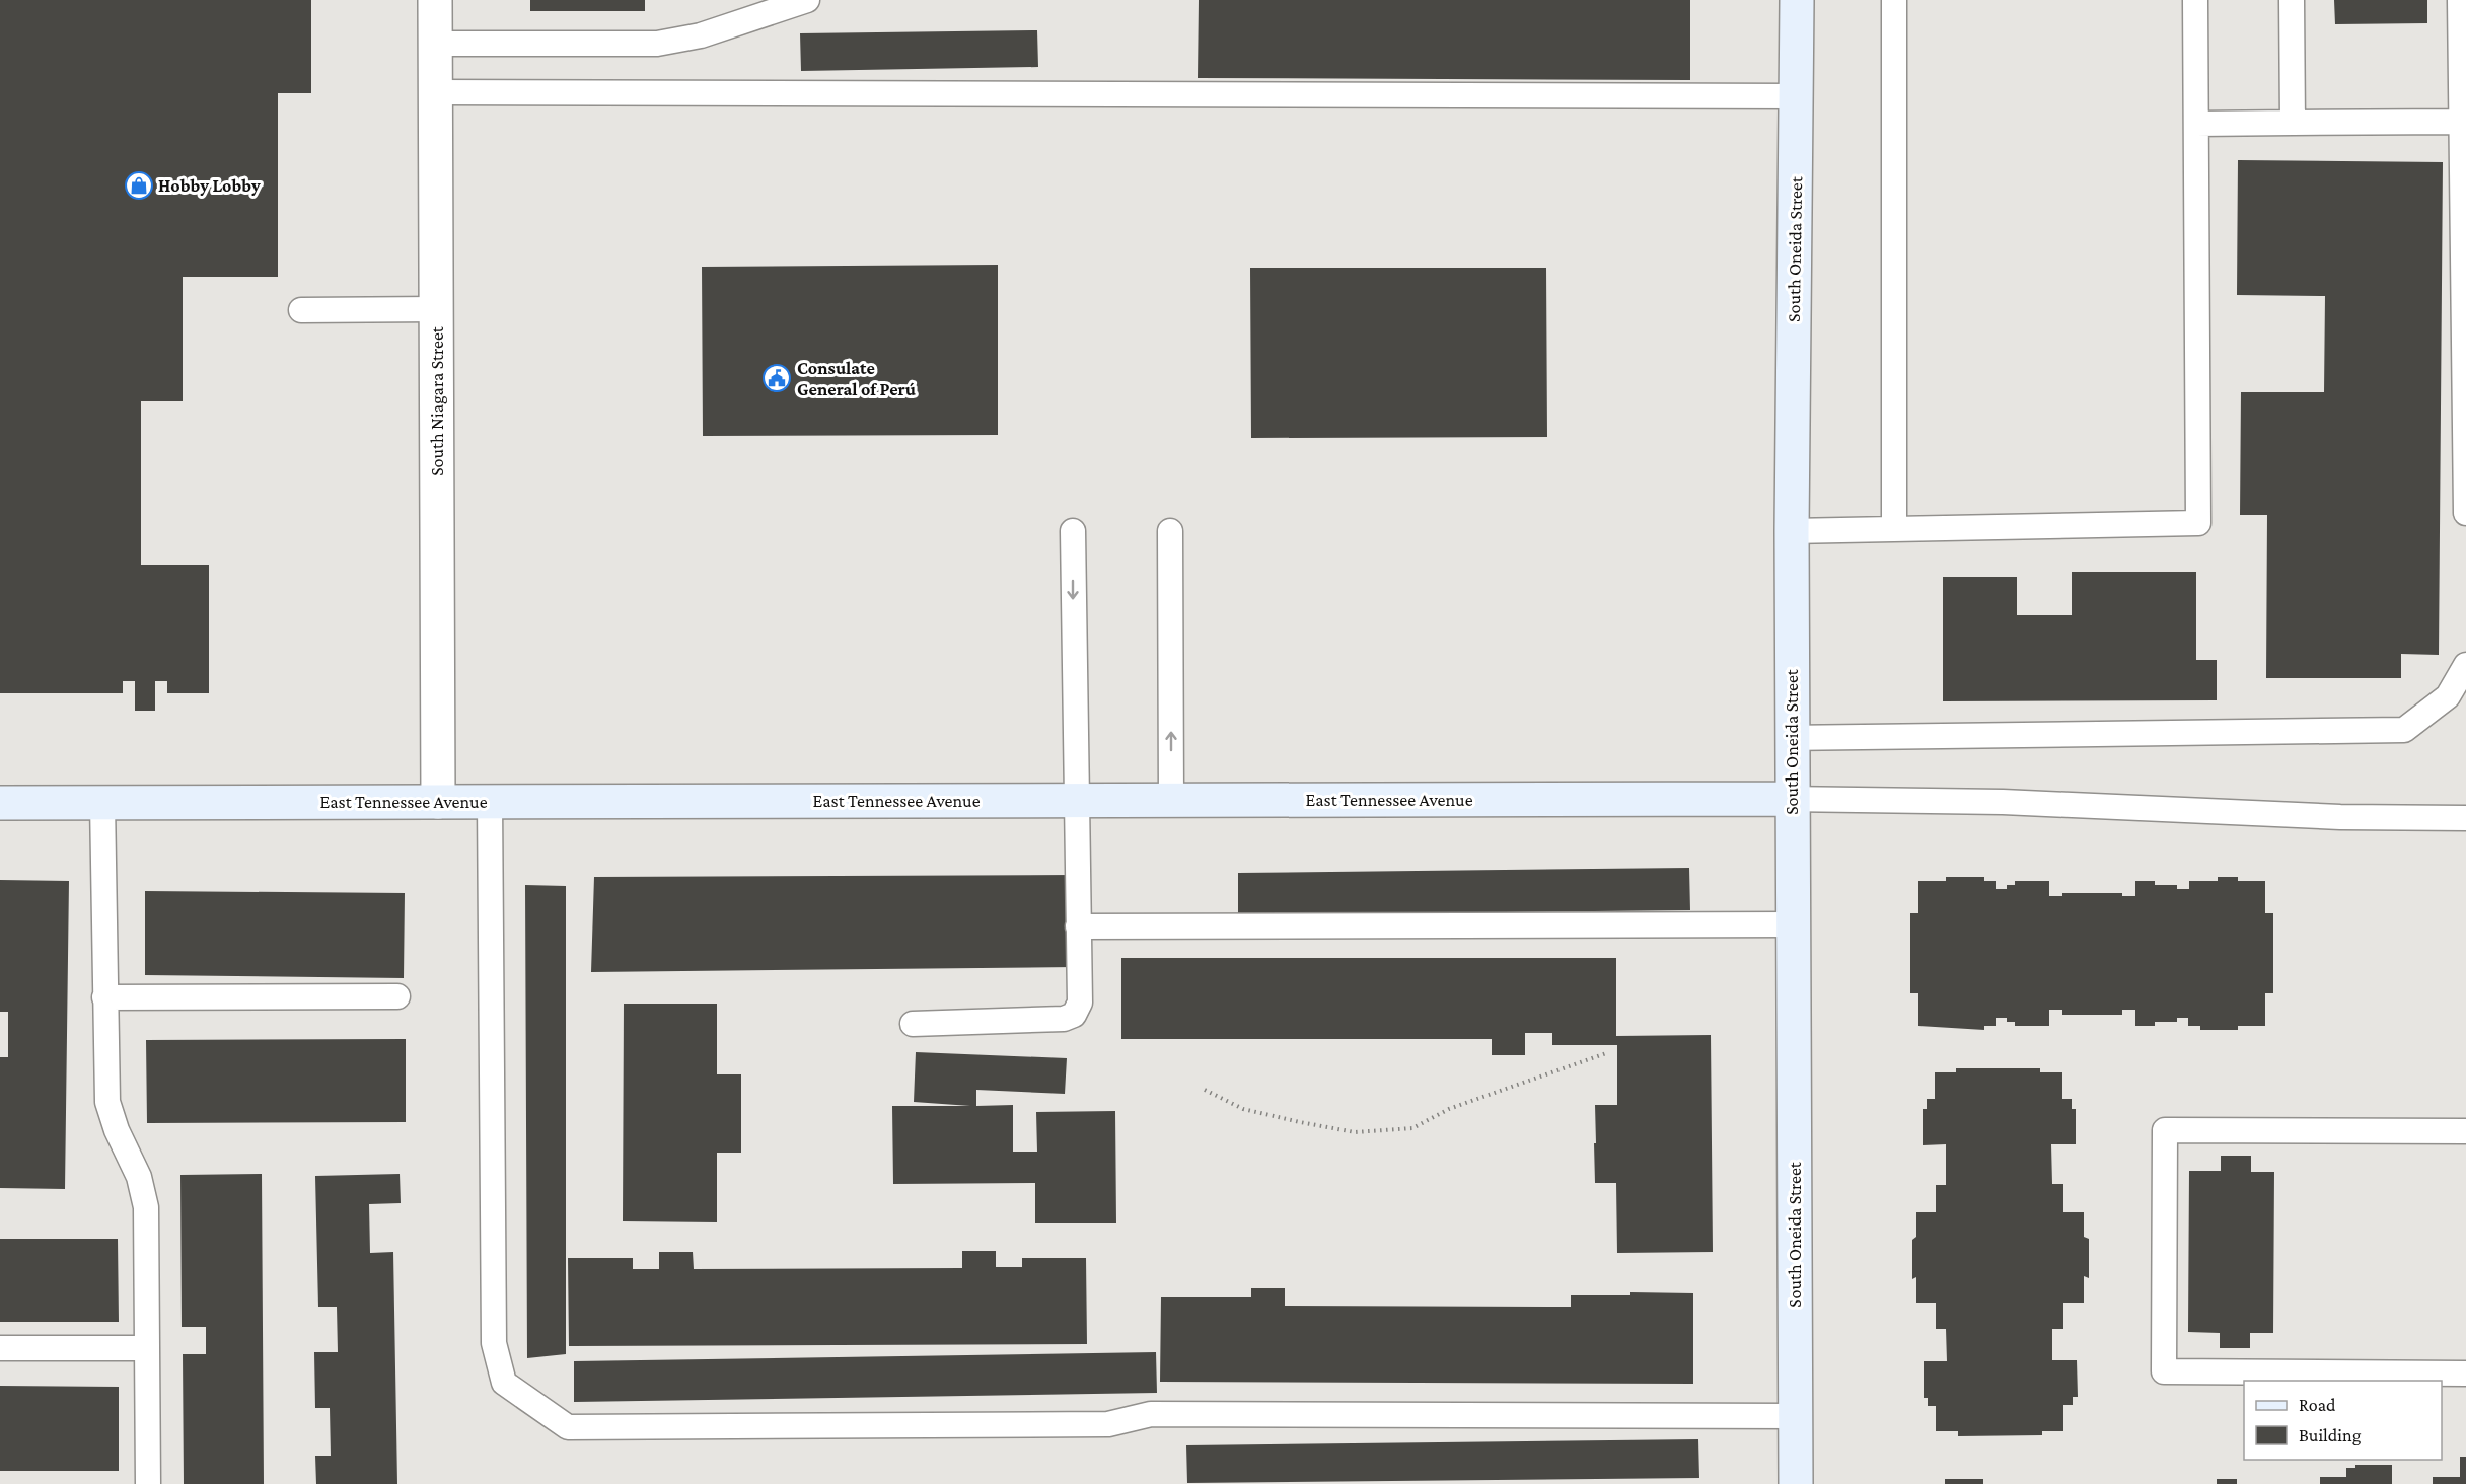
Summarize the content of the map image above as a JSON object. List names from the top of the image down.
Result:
{
  "streets": {
    "street": ["South Oneida Street", "South Niagara Street", "East Tennessee Avenue"]
  },
  "crossings": [
    ["South Oneida Street", "East Tennessee Avenue"],
    ["South Niagara Street", "East Tennessee Avenue"]
  ],
  "places": {
    "shop": ["Hobby Lobby"],
    "public building": ["Consulate General of Perú"]
  },
  "legend": ["Road", "Building"]
}
